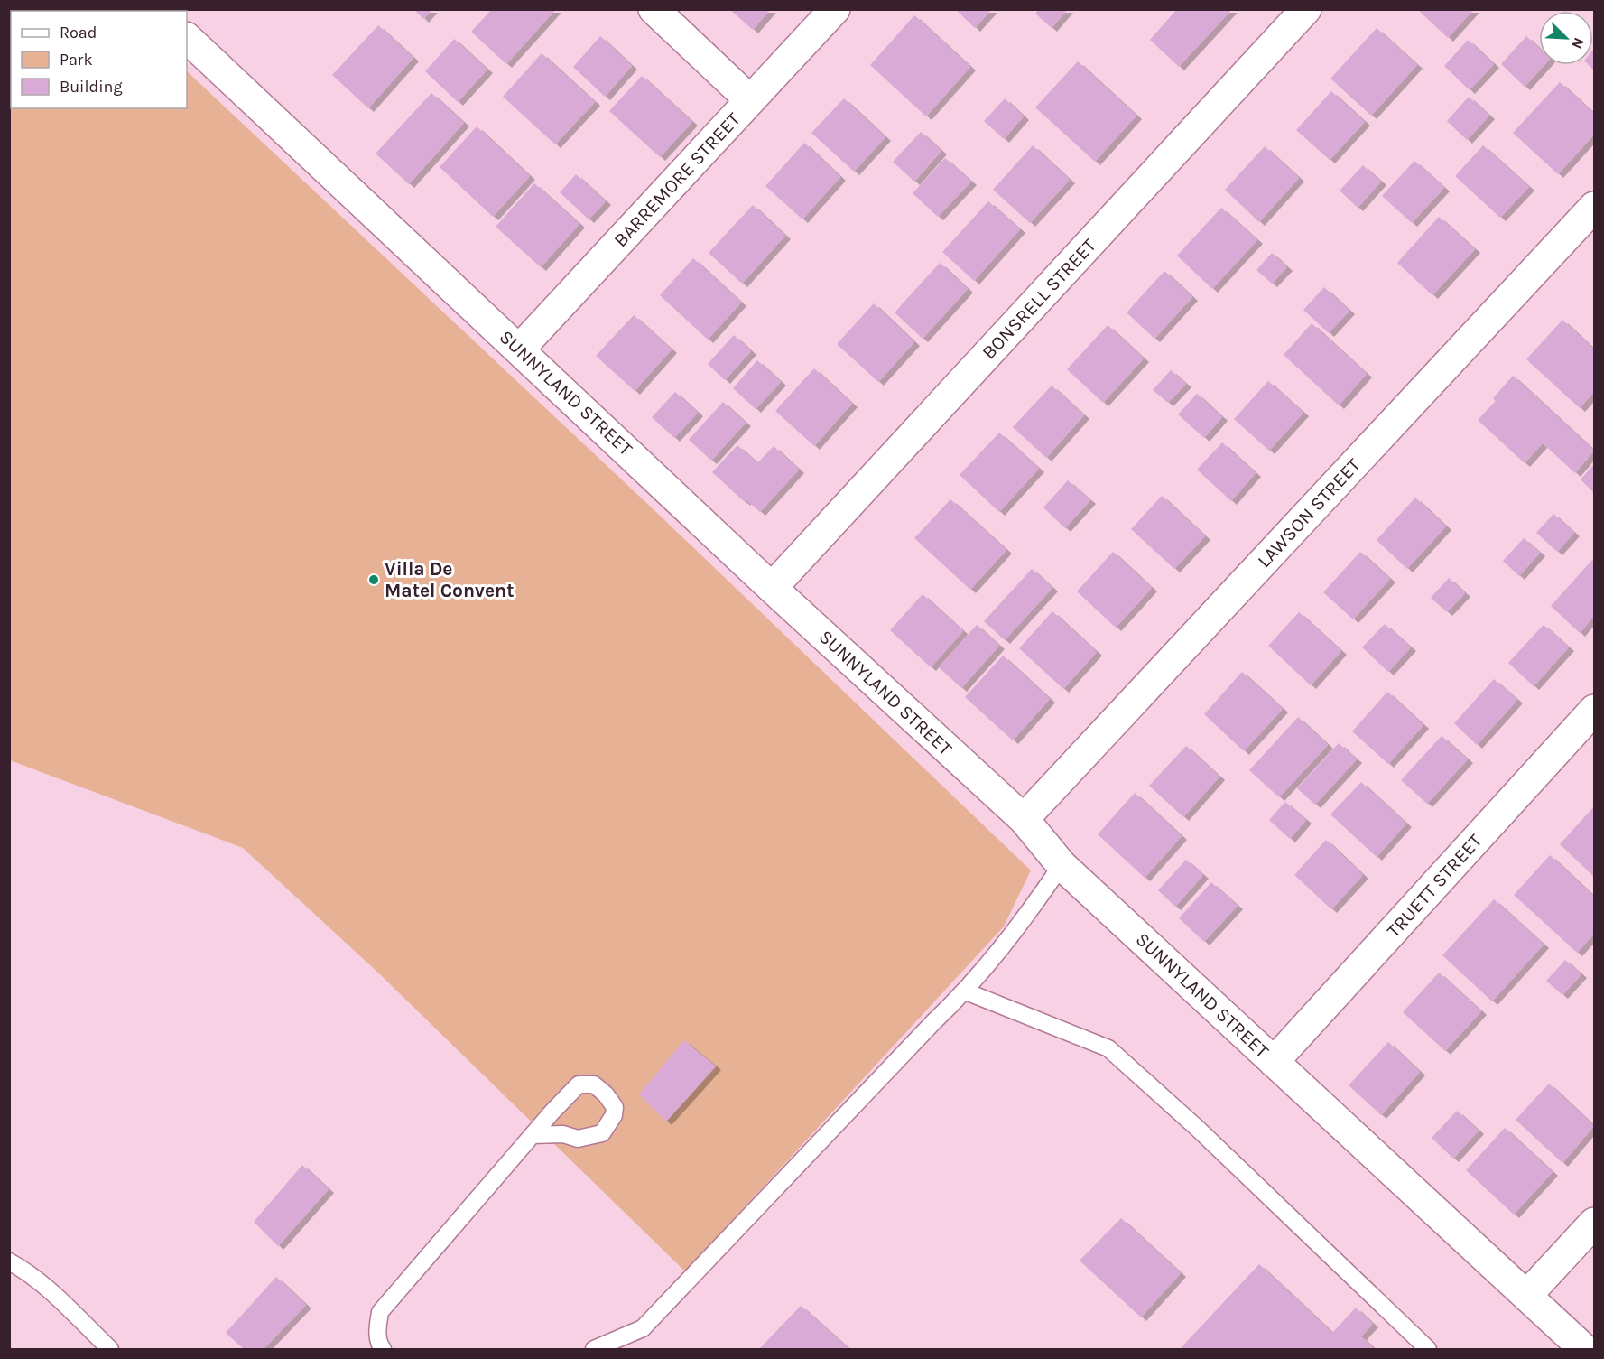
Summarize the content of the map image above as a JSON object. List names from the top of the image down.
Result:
{
  "streets": {
    "street": [
      "BARREMORE STREET",
      "BONSRELL STREET",
      "SUNNYLAND STREET",
      "LAWSON STREET",
      "TRUETT STREET"
    ]
  },
  "crossings": [
    ["BARREMORE STREET", "SUNNYLAND STREET"],
    ["BONSRELL STREET", "SUNNYLAND STREET"],
    ["SUNNYLAND STREET", "LAWSON STREET"],
    ["SUNNYLAND STREET", "TRUETT STREET"]
  ],
  "places": ["Villa De Matel Convent"],
  "legend": ["Road", "Park", "Building"],
  "north": "bottom right"
}
